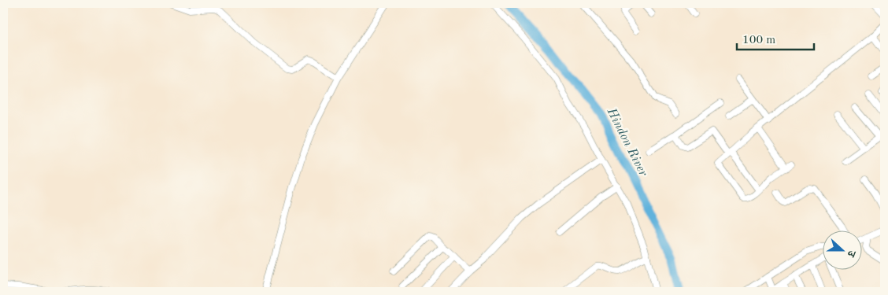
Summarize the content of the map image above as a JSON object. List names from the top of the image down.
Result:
{
  "water": ["Hindon River"],
  "scale_bar": "100 m",
  "north": "right"
}
